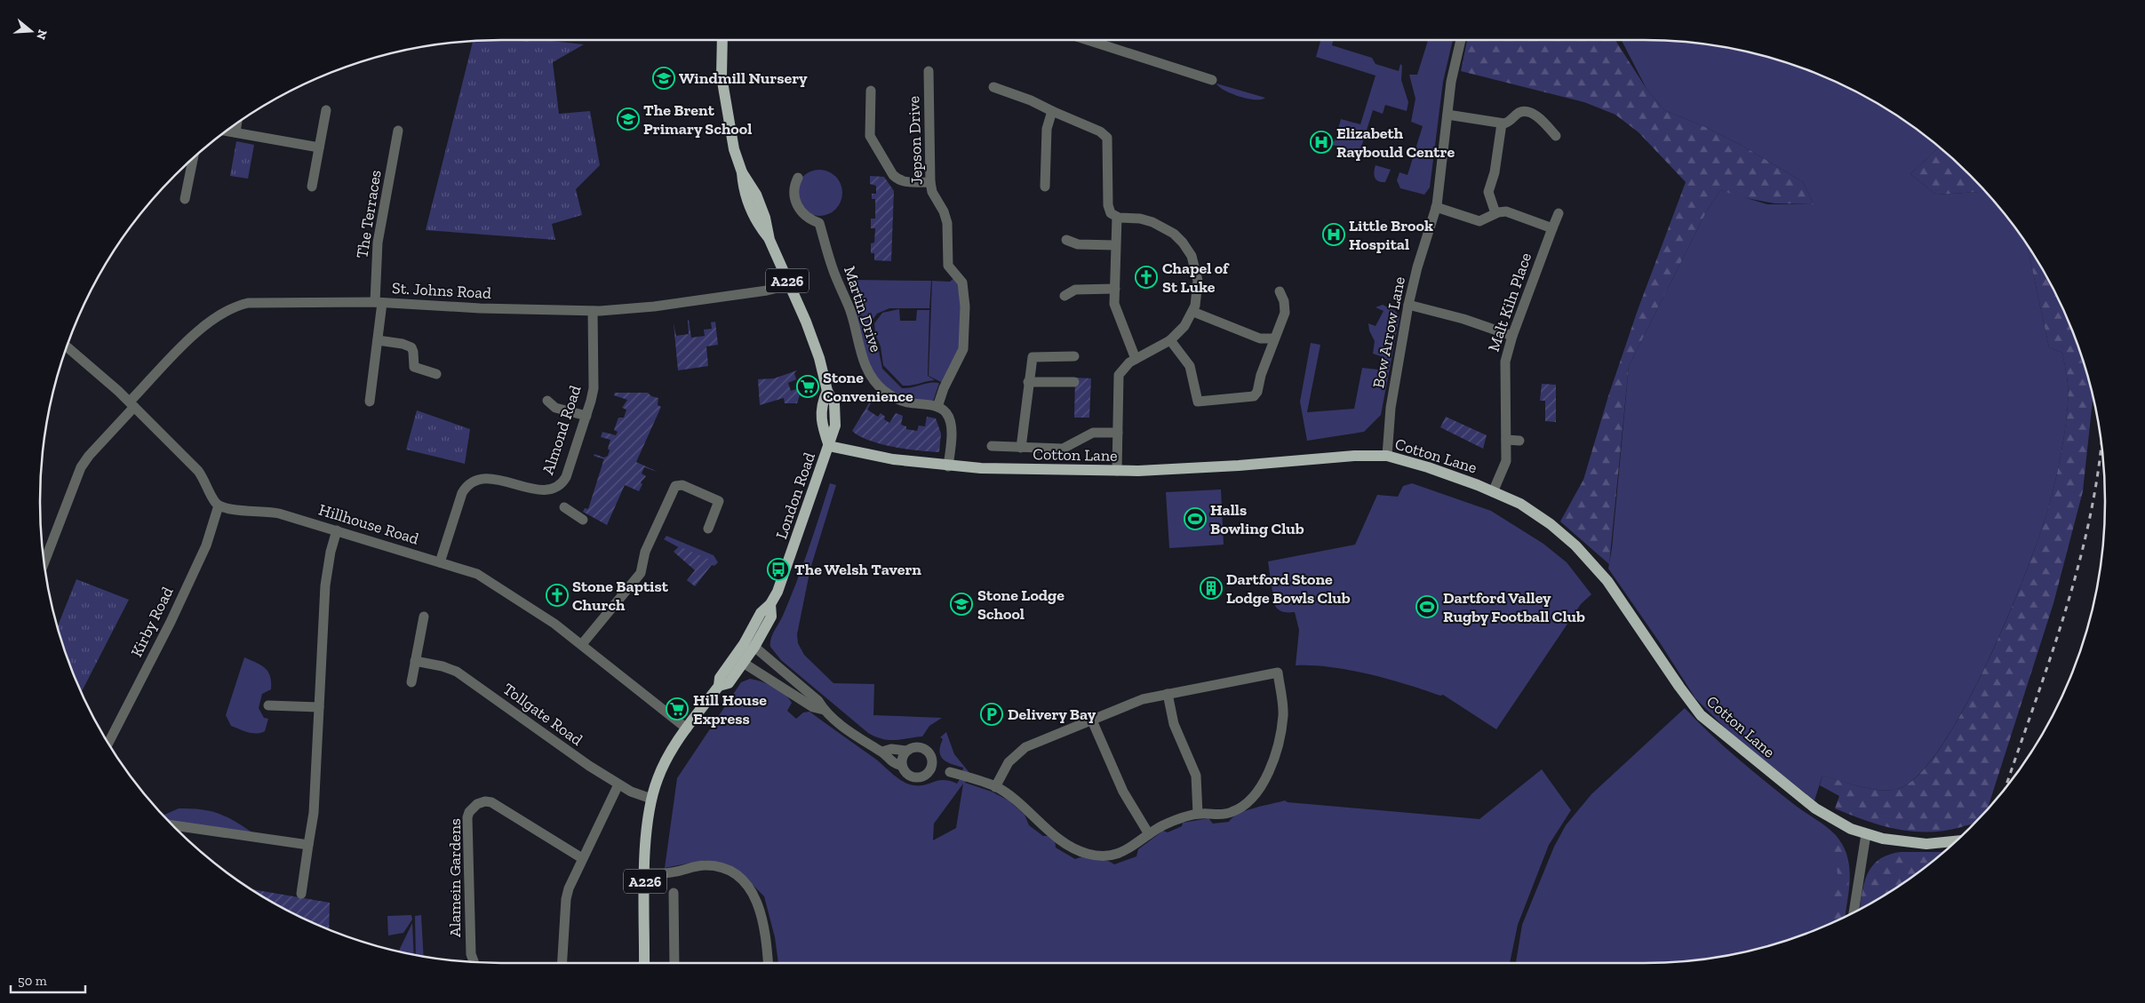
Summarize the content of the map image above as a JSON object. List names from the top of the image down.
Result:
{
  "streets": {
    "main road": ["A226", "Cotton Lane", "London Road"],
    "street": [
      "Jepson Drive",
      "The Terraces",
      "St. Johns Road",
      "Malt Kiln Place",
      "Martin Drive",
      "Bow Arrow Lane",
      "Almond Road",
      "Hillhouse Road",
      "Kirby Road",
      "Tollgate Road",
      "Alamein Gardens"
    ]
  },
  "crossings": [
    ["Jepson Drive", "Martin Drive"],
    ["The Terraces", "St. Johns Road"],
    ["St. Johns Road", "Almond Road"],
    ["St. Johns Road", "London Road"],
    ["Malt Kiln Place", "Cotton Lane"],
    ["Bow Arrow Lane", "Cotton Lane"],
    ["Almond Road", "Hillhouse Road"],
    ["Cotton Lane", "London Road"],
    ["London Road", "Hillhouse Road"],
    ["London Road", "Tollgate Road"],
    ["Hillhouse Road", "Kirby Road"]
  ],
  "places": {
    "school or university": ["Windmill Nursery", "The Brent Primary School", "Stone Lodge School"],
    "hospital": ["Elizabeth Raybould Centre", "Little Brook Hospital"],
    "church": ["Chapel of St Luke", "Stone Baptist Church"],
    "supermarket": ["Stone Convenience", "Hill House Express"],
    "sports": ["Halls Bowling Club", "Dartford Valley Rugby Football Club"],
    "bus stop": ["The Welsh Tavern"],
    "building": ["Dartford Stone Lodge Bowls Club"],
    "parking": ["Delivery Bay"]
  },
  "scale_bar": "50 m",
  "north": "right"
}
